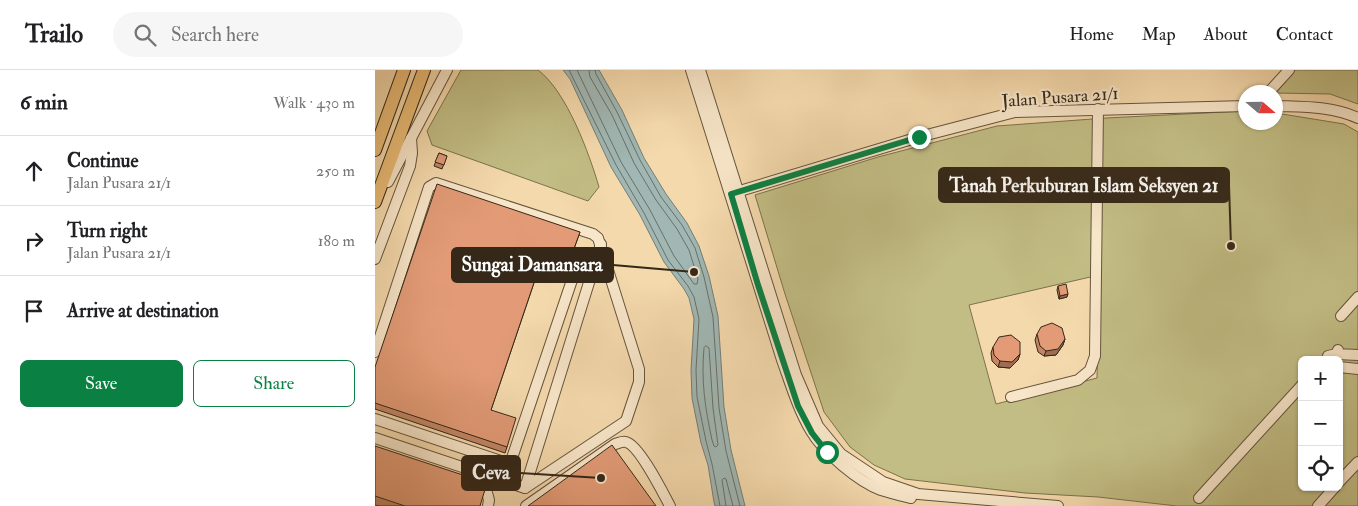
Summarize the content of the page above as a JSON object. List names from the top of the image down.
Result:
{
  "streets": {
    "street": ["Jalan Pusara 21/1"]
  },
  "places": ["Tanah Perkuburan Islam Seksyen 21", "Sungai Damansara", "Ceva"],
  "north": "right",
  "page": {
    "header": "Trailo",
    "search": "Search here",
    "nav": [
      "Home",
      "Map",
      "About",
      "Contact"
    ],
    "heading": ["6 min", "Walk · 430 m"],
    "list": [
      ["Continue", "Jalan Pusara 21/1", "250 m"],
      ["Turn right", "Jalan Pusara 21/1", "180 m"],
      "Arrive at destination"
    ],
    "buttons": ["Save", "Share"],
    "map_buttons": ["+", "−"]
  }
}
